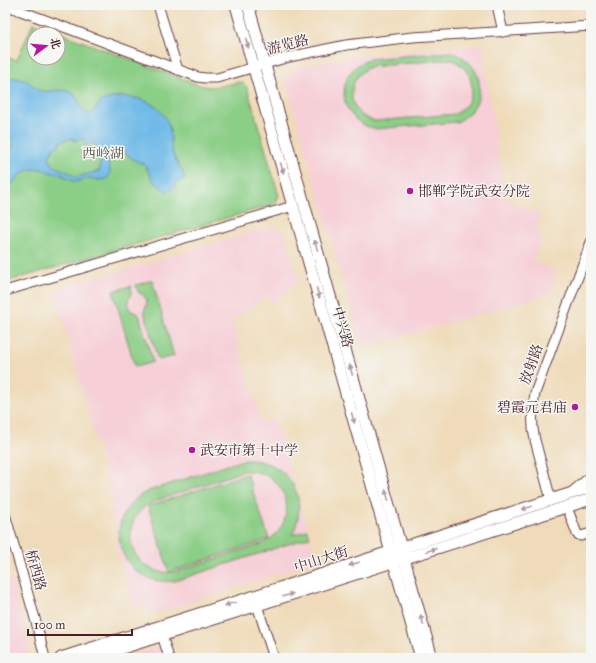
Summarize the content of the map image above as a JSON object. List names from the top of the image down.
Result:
{
  "streets": {
    "main road": ["中兴路", "中山大街"],
    "street": ["游览路", "放射路", "桥西路"]
  },
  "crossings": [
    ["游览路", "中兴路"],
    ["中兴路", "中山大街"],
    ["放射路", "中山大街"]
  ],
  "parks": ["西岭湖"],
  "places": ["邯郸学院武安分院", "碧霞元君庙", "武安市第十中学"],
  "scale_bar": "100 m",
  "north": "right"
}
